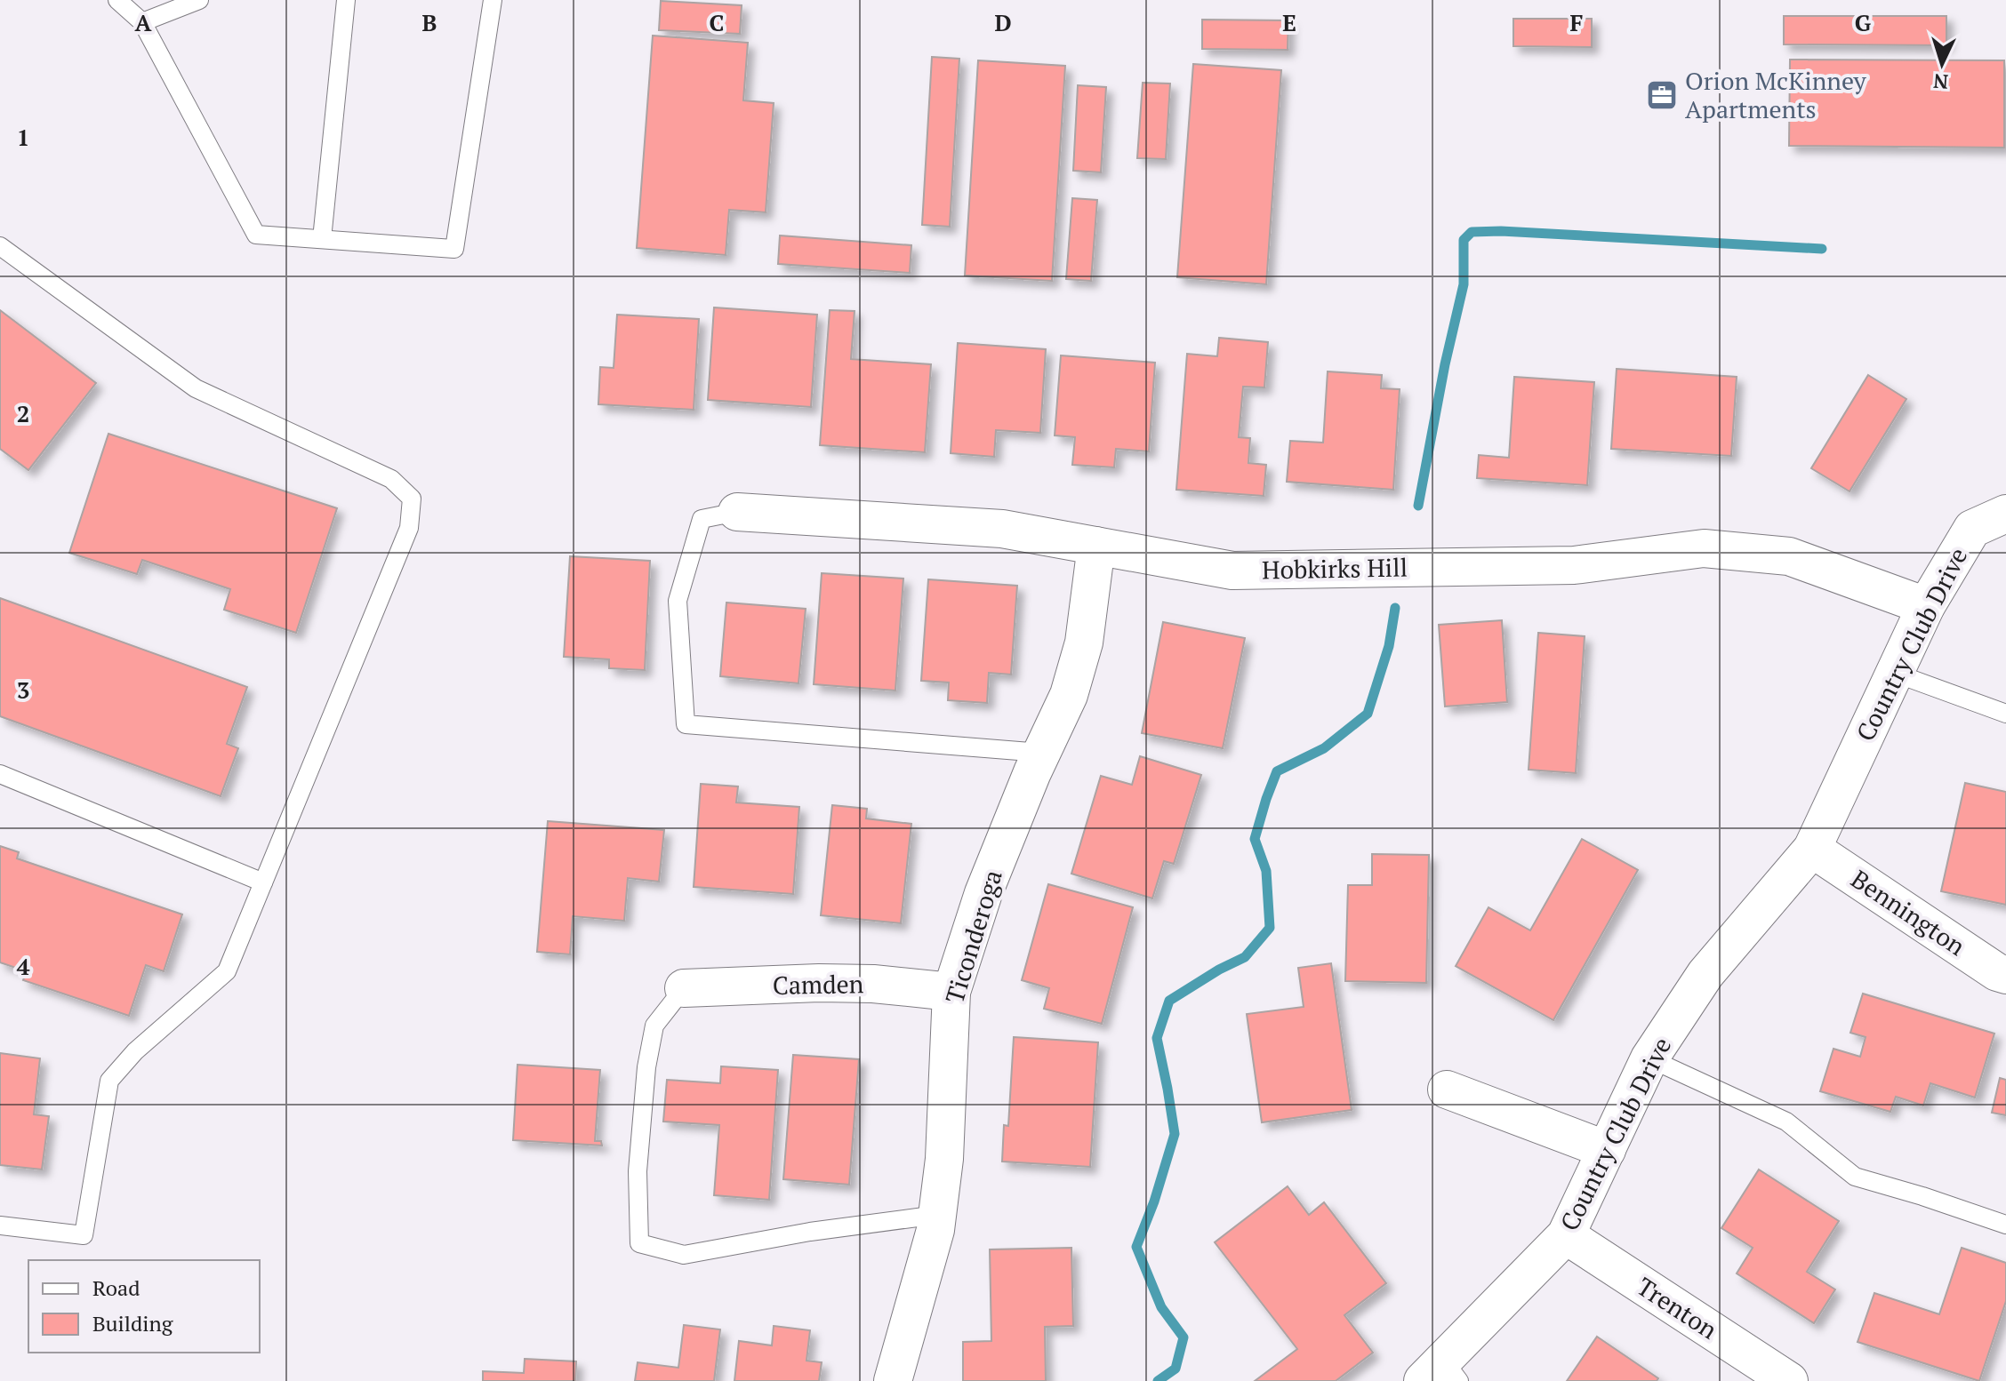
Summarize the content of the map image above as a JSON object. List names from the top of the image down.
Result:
{
  "streets": {
    "street": [
      "Hobkirks Hill",
      "Country Club Drive",
      "Bennington",
      "Ticonderoga",
      "Camden",
      "Trenton"
    ]
  },
  "crossings": [
    ["Hobkirks Hill", "Country Club Drive"],
    ["Hobkirks Hill", "Ticonderoga"],
    ["Country Club Drive", "Bennington"],
    ["Country Club Drive", "Trenton"],
    ["Ticonderoga", "Camden"]
  ],
  "places": {
    "office": ["Orion McKinney Apartments"]
  },
  "legend": ["Road", "Building"],
  "north": "bottom",
  "grid": {
    "columns": [
      "A",
      "B",
      "C",
      "D",
      "E",
      "F",
      "G"
    ],
    "rows": [
      "1",
      "2",
      "3",
      "4"
    ]
  }
}
